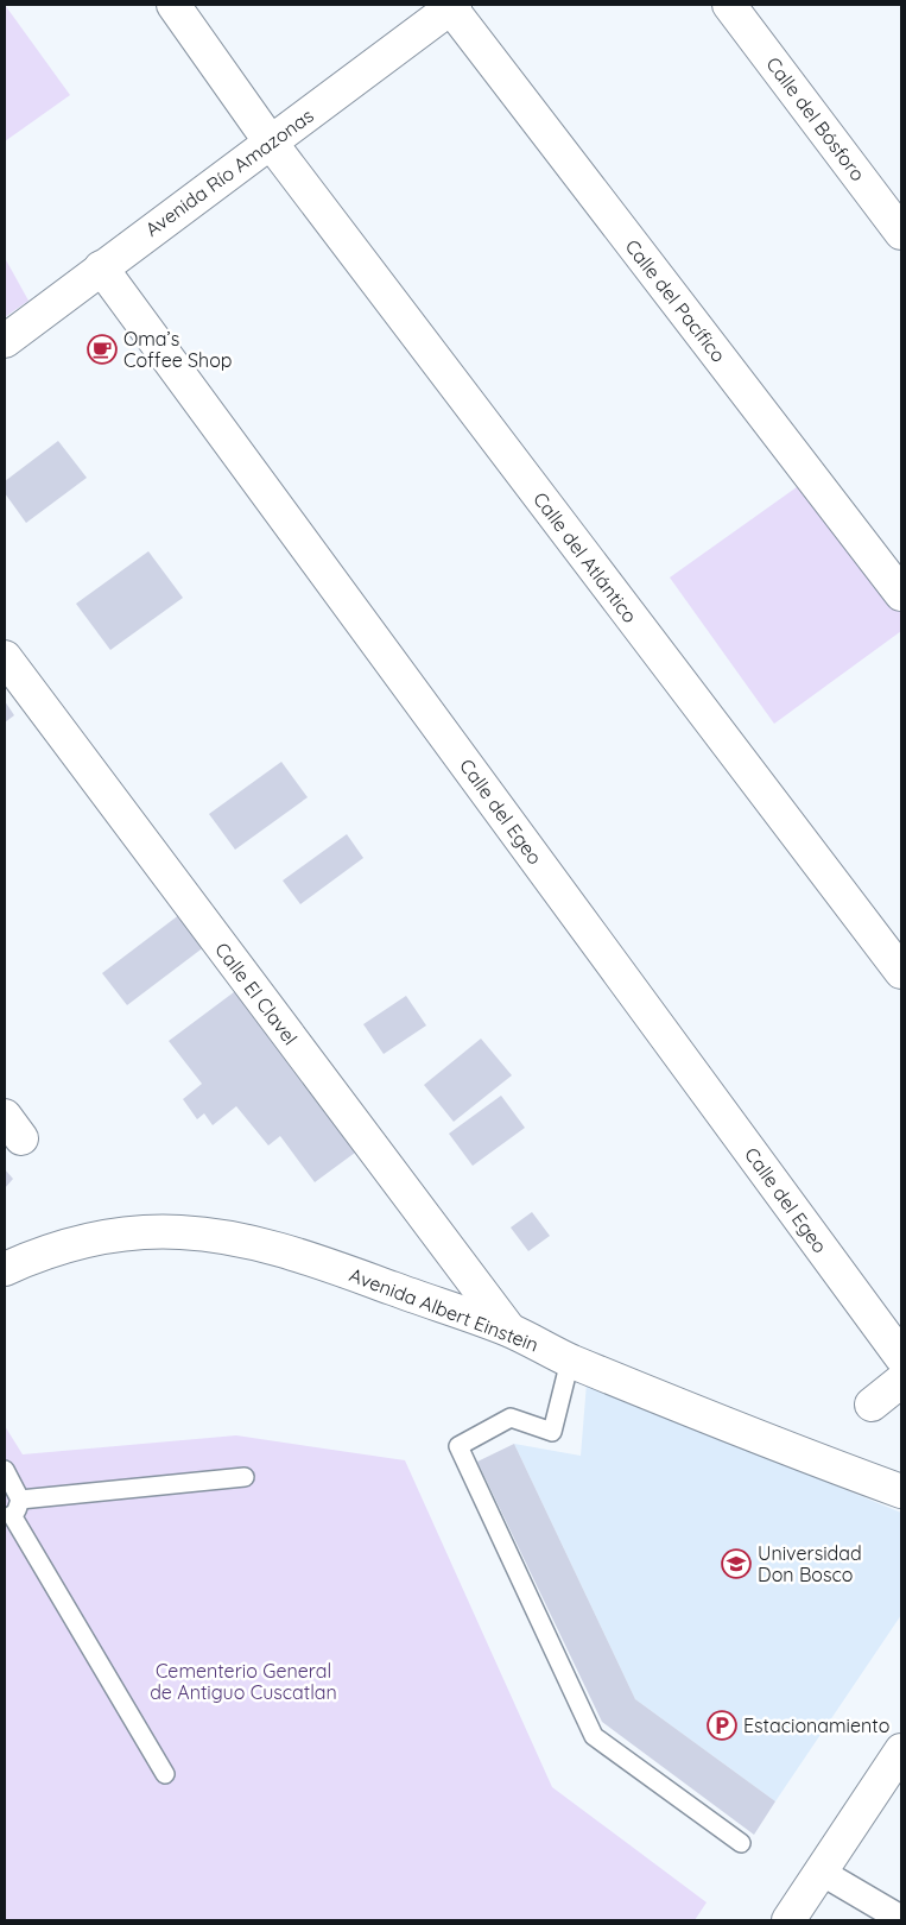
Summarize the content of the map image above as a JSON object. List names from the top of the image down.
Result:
{
  "streets": {
    "street": [
      "Calle del Bósforo",
      "Avenida Río Amazonas",
      "Calle del Pacífico",
      "Calle del Atlántico",
      "Calle del Egeo",
      "Calle El Clavel",
      "Avenida Albert Einstein"
    ]
  },
  "crossings": [
    ["Avenida Río Amazonas", "Calle del Pacífico"],
    ["Avenida Río Amazonas", "Calle del Atlántico"],
    ["Avenida Río Amazonas", "Calle del Egeo"],
    ["Calle El Clavel", "Avenida Albert Einstein"]
  ],
  "parks": ["Cementerio General de Antiguo Cuscatlan"],
  "places": {
    "cafe": ["Oma’s Coffee Shop"],
    "school or university": ["Universidad Don Bosco"],
    "parking": ["Estacionamiento"]
  }
}
